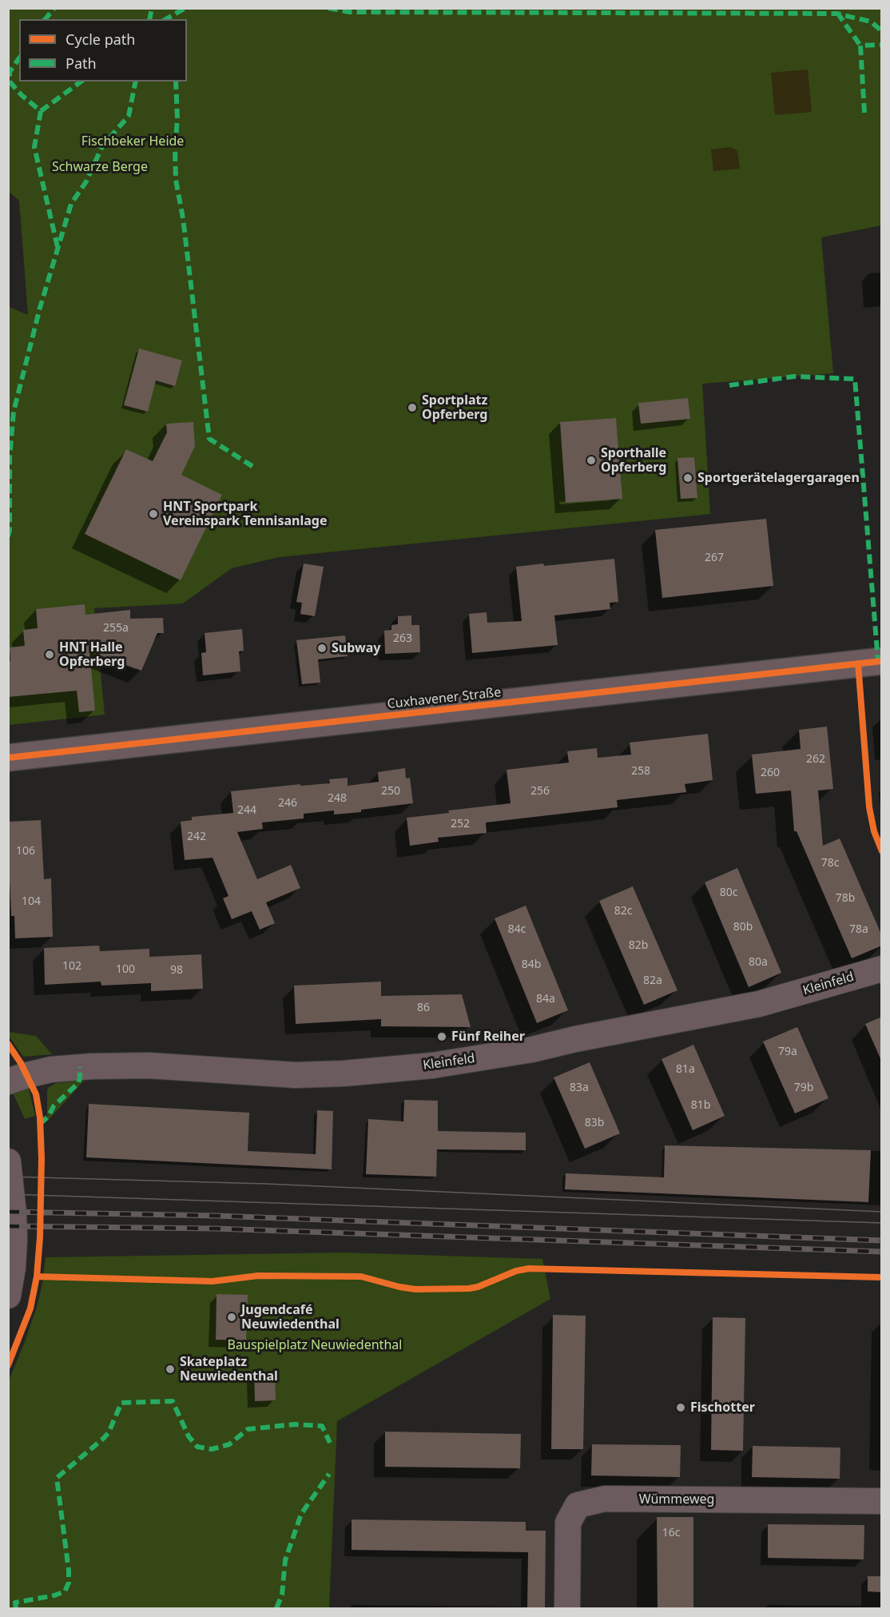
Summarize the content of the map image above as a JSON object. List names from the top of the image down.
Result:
{
  "streets": {
    "main road": ["Cuxhavener Straße"],
    "street": ["Kleinfeld", "Wümmeweg"]
  },
  "parks": ["Fischbeker Heide", "Schwarze Berge", "Bauspielplatz Neuwiedenthal"],
  "places": [
    "Sportplatz Opferberg",
    "Sporthalle Opferberg",
    "Sportgerätelagergaragen",
    "HNT Sportpark Vereinspark Tennisanlage",
    "Subway",
    "HNT Halle Opferberg",
    "Fünf Reiher",
    "Jugendcafé Neuwiedenthal",
    "Skateplatz Neuwiedenthal",
    "Fischotter"
  ],
  "house_numbers": [
    "267",
    "255a",
    "263",
    "262",
    "258",
    "260",
    "250",
    "256",
    "248",
    "246",
    "244",
    "252",
    "242",
    "106",
    "78c",
    "80c",
    "78b",
    "104",
    "82c",
    "80b",
    "84c",
    "78a",
    "82b",
    "80a",
    "84b",
    "102",
    "100",
    "98",
    "82a",
    "84a",
    "86",
    "79a",
    "81a",
    "83a",
    "79b",
    "81b",
    "83b",
    "16c"
  ],
  "legend": ["Cycle path", "Path"]
}
